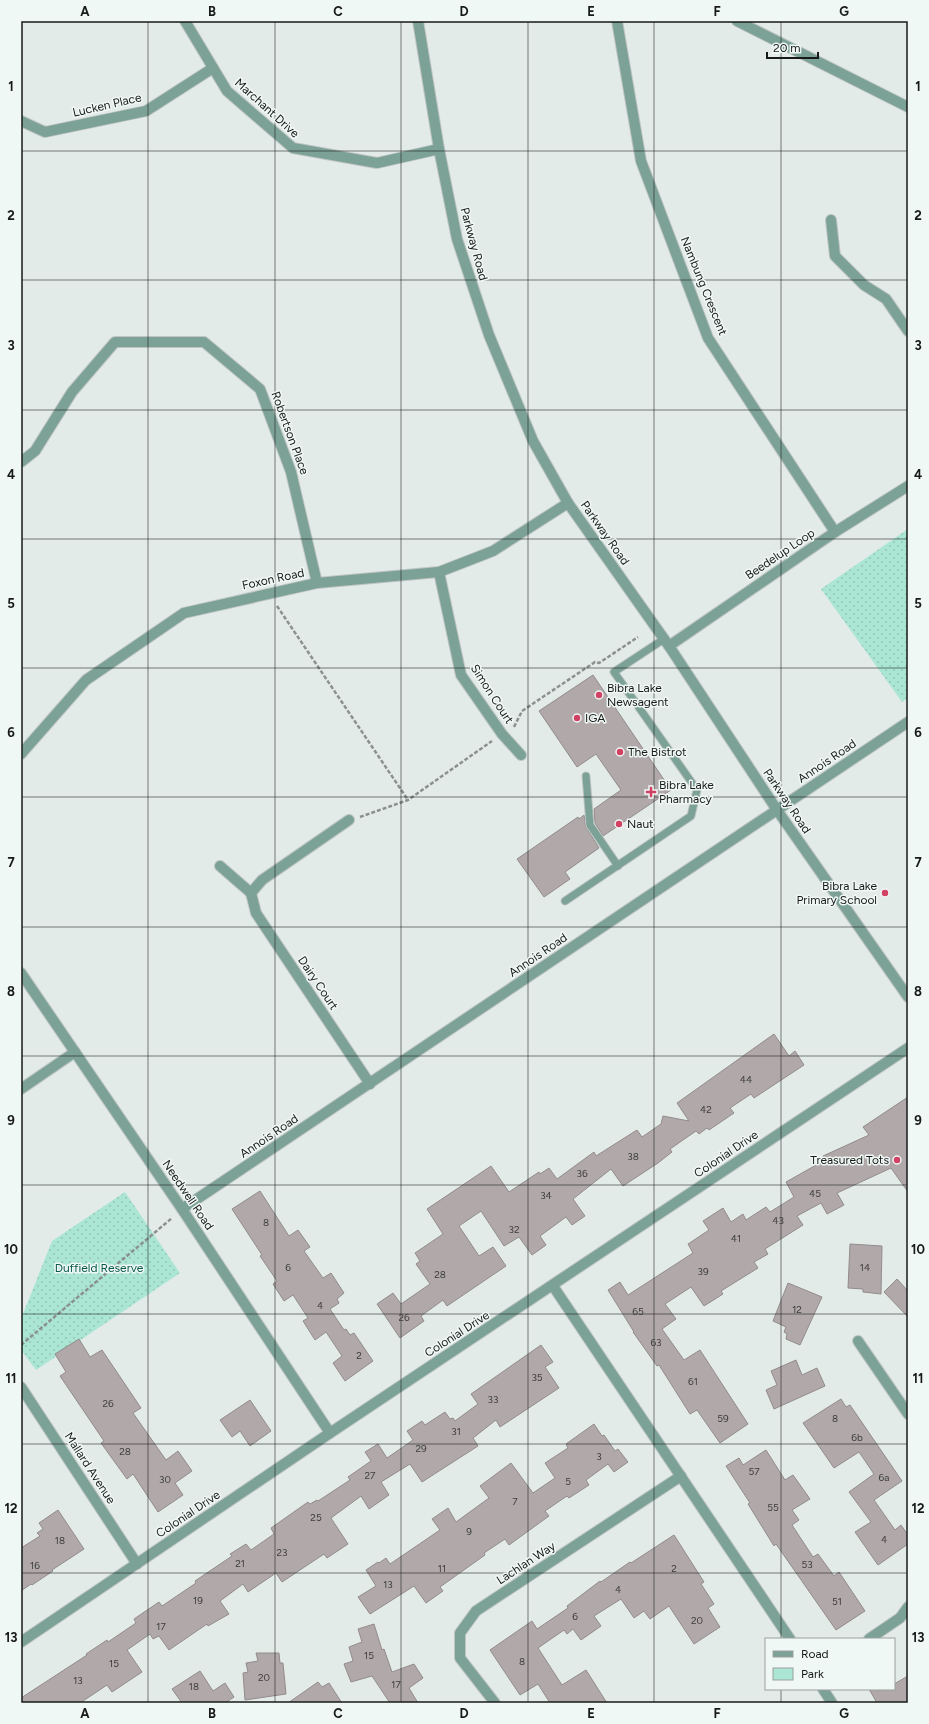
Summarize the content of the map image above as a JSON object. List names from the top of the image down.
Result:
{
  "streets": {
    "street": [
      "Lucken Place",
      "Marchant Drive",
      "Parkway Road",
      "Nambung Crescent",
      "Robertson Place",
      "Beedelup Loop",
      "Foxon Road",
      "Simon Court",
      "Annois Road",
      "Dairy Court",
      "Colonial Drive",
      "Needwell Road",
      "Mallard Avenue",
      "Lachlan Way"
    ]
  },
  "crossings": [
    ["Lucken Place", "Marchant Drive"],
    ["Marchant Drive", "Parkway Road"],
    ["Parkway Road", "Beedelup Loop"],
    ["Parkway Road", "Foxon Road"],
    ["Parkway Road", "Annois Road"],
    ["Nambung Crescent", "Beedelup Loop"],
    ["Robertson Place", "Foxon Road"],
    ["Foxon Road", "Simon Court"],
    ["Annois Road", "Dairy Court"],
    ["Annois Road", "Needwell Road"],
    ["Colonial Drive", "Needwell Road"],
    ["Colonial Drive", "Mallard Avenue"]
  ],
  "parks": ["Duffield Reserve"],
  "places": {
    "other": [
      "Bibra Lake Newsagent",
      "IGA",
      "The Bistrot",
      "Naut",
      "Bibra Lake Primary School",
      "Treasured Tots"
    ],
    "health": ["Bibra Lake Pharmacy"]
  },
  "house_numbers": [
    "44",
    "42",
    "38",
    "36",
    "45",
    "34",
    "43",
    "8",
    "32",
    "41",
    "6",
    "14",
    "39",
    "28",
    "4",
    "12",
    "65",
    "26",
    "63",
    "2",
    "35",
    "61",
    "33",
    "26",
    "59",
    "8",
    "31",
    "6b",
    "29",
    "28",
    "3",
    "57",
    "27",
    "6a",
    "30",
    "5",
    "7",
    "55",
    "25",
    "9",
    "4",
    "18",
    "23",
    "21",
    "53",
    "16",
    "11",
    "2",
    "13",
    "4",
    "19",
    "51",
    "6",
    "20",
    "17",
    "15",
    "8",
    "15",
    "20",
    "13",
    "17",
    "18"
  ],
  "legend": ["Road", "Park"],
  "scale_bar": "20 m",
  "grid": {
    "columns": [
      "A",
      "B",
      "C",
      "D",
      "E",
      "F",
      "G"
    ],
    "rows": [
      "1",
      "2",
      "3",
      "4",
      "5",
      "6",
      "7",
      "8",
      "9",
      "10",
      "11",
      "12",
      "13"
    ]
  }
}
